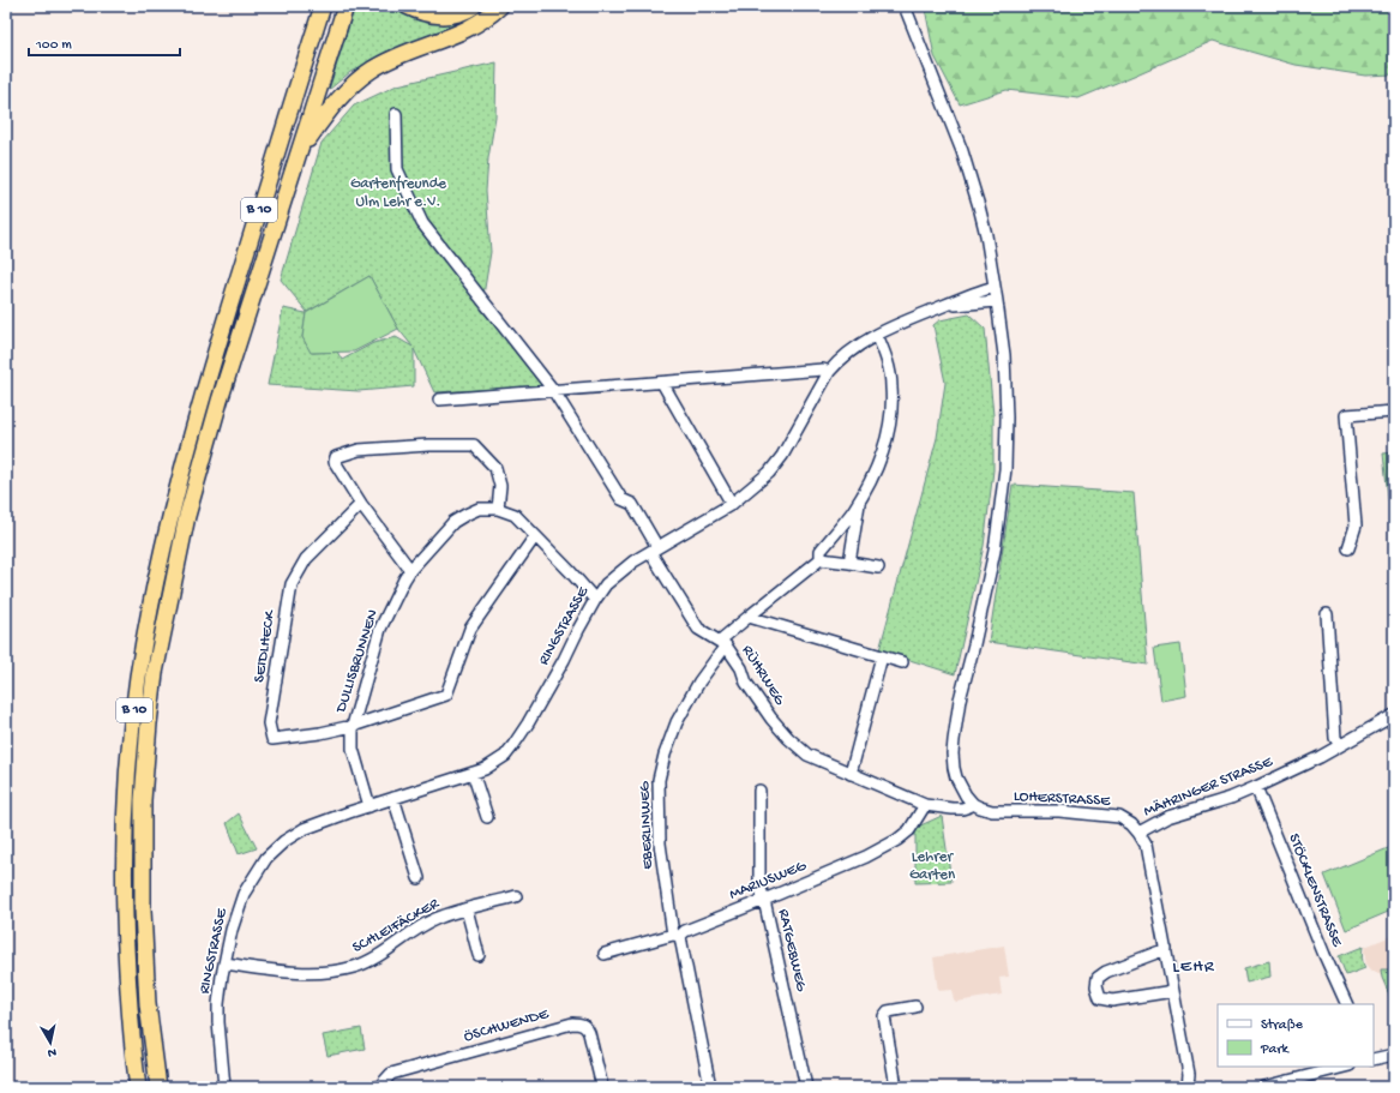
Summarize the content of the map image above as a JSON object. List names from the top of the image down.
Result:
{
  "streets": {
    "highway": ["B 10"],
    "street": [
      "RINGSTRASSE",
      "SEIDLHECK",
      "DULLISBRUNNEN",
      "RÜHRWEG",
      "MÄHRINGER STRASSE",
      "LOHERSTRASSE",
      "EBERLINWEG",
      "MARIUSWEG",
      "STÖCKLENSTRASSE",
      "SCHLEIFÄCKER",
      "RATGEBWEG",
      "ÖSCHWENDE"
    ]
  },
  "crossings": [
    ["RINGSTRASSE", "DULLISBRUNNEN"],
    ["RINGSTRASSE", "RÜHRWEG"],
    ["RINGSTRASSE", "SCHLEIFÄCKER"],
    ["SEIDLHECK", "DULLISBRUNNEN"],
    ["RÜHRWEG", "LOHERSTRASSE"],
    ["RÜHRWEG", "EBERLINWEG"],
    ["RÜHRWEG", "MARIUSWEG"],
    ["MÄHRINGER STRASSE", "LOHERSTRASSE"],
    ["MÄHRINGER STRASSE", "STÖCKLENSTRASSE"],
    ["EBERLINWEG", "MARIUSWEG"],
    ["MARIUSWEG", "RATGEBWEG"]
  ],
  "districts": ["LEHR"],
  "parks": ["Gartenfreunde Ulm Lehr e.V.", "Lehrer Garten"],
  "legend": ["Straße", "Park"],
  "scale_bar": "100 m",
  "north": "bottom"
}
